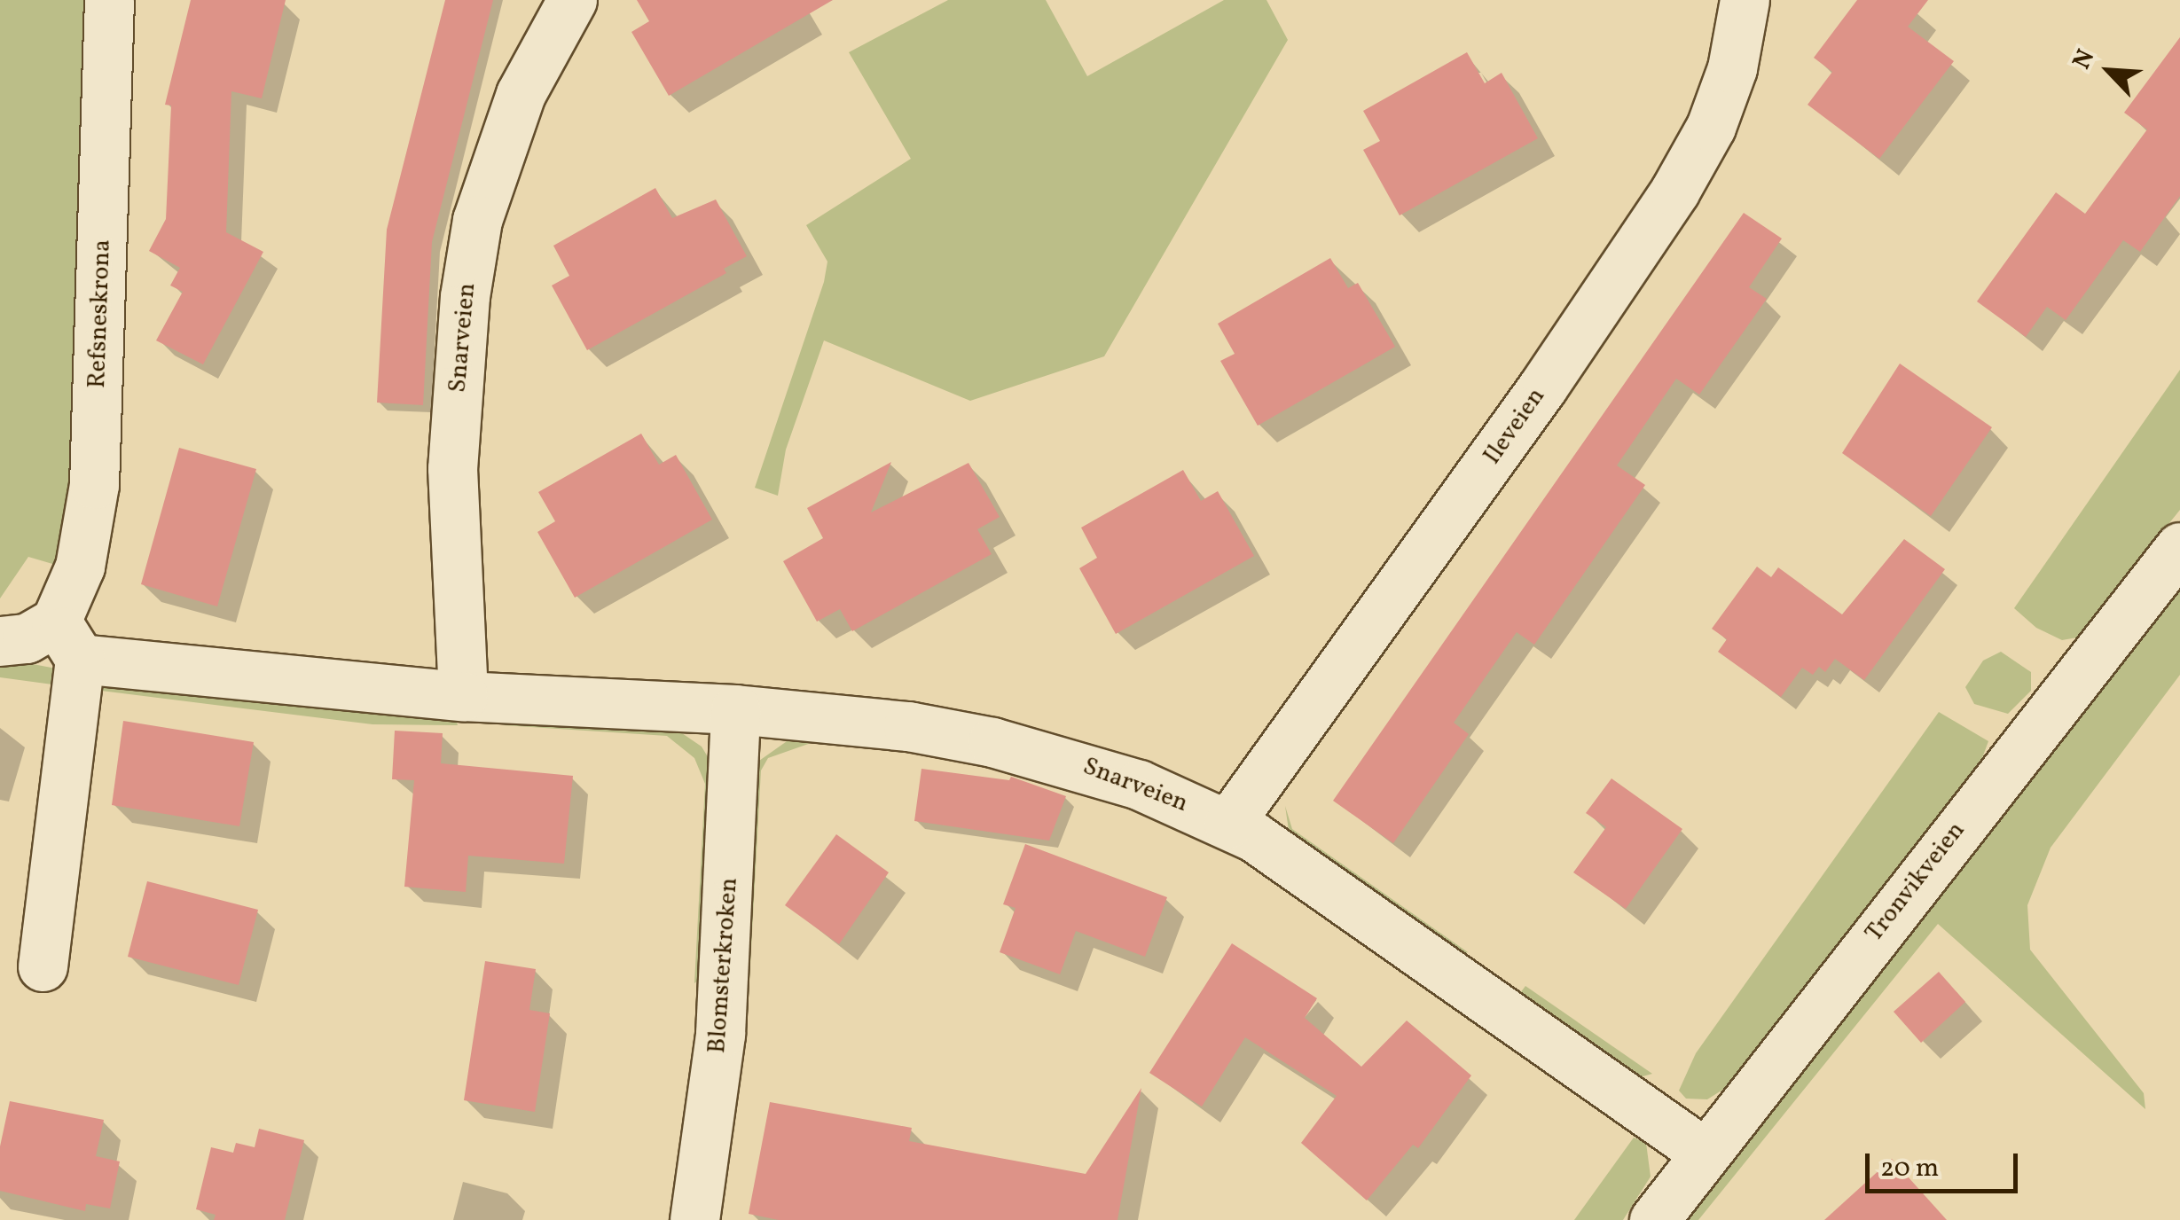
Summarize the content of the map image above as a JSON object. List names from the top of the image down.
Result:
{
  "streets": {
    "street": [
      "Refsneskrona",
      "Snarveien",
      "Ileveien",
      "Tronvikveien",
      "Blomsterkroken"
    ]
  },
  "crossings": [
    ["Refsneskrona", "Snarveien"],
    ["Snarveien", "Ileveien"],
    ["Snarveien", "Tronvikveien"],
    ["Snarveien", "Blomsterkroken"]
  ],
  "scale_bar": "20 m",
  "north": "top left"
}
